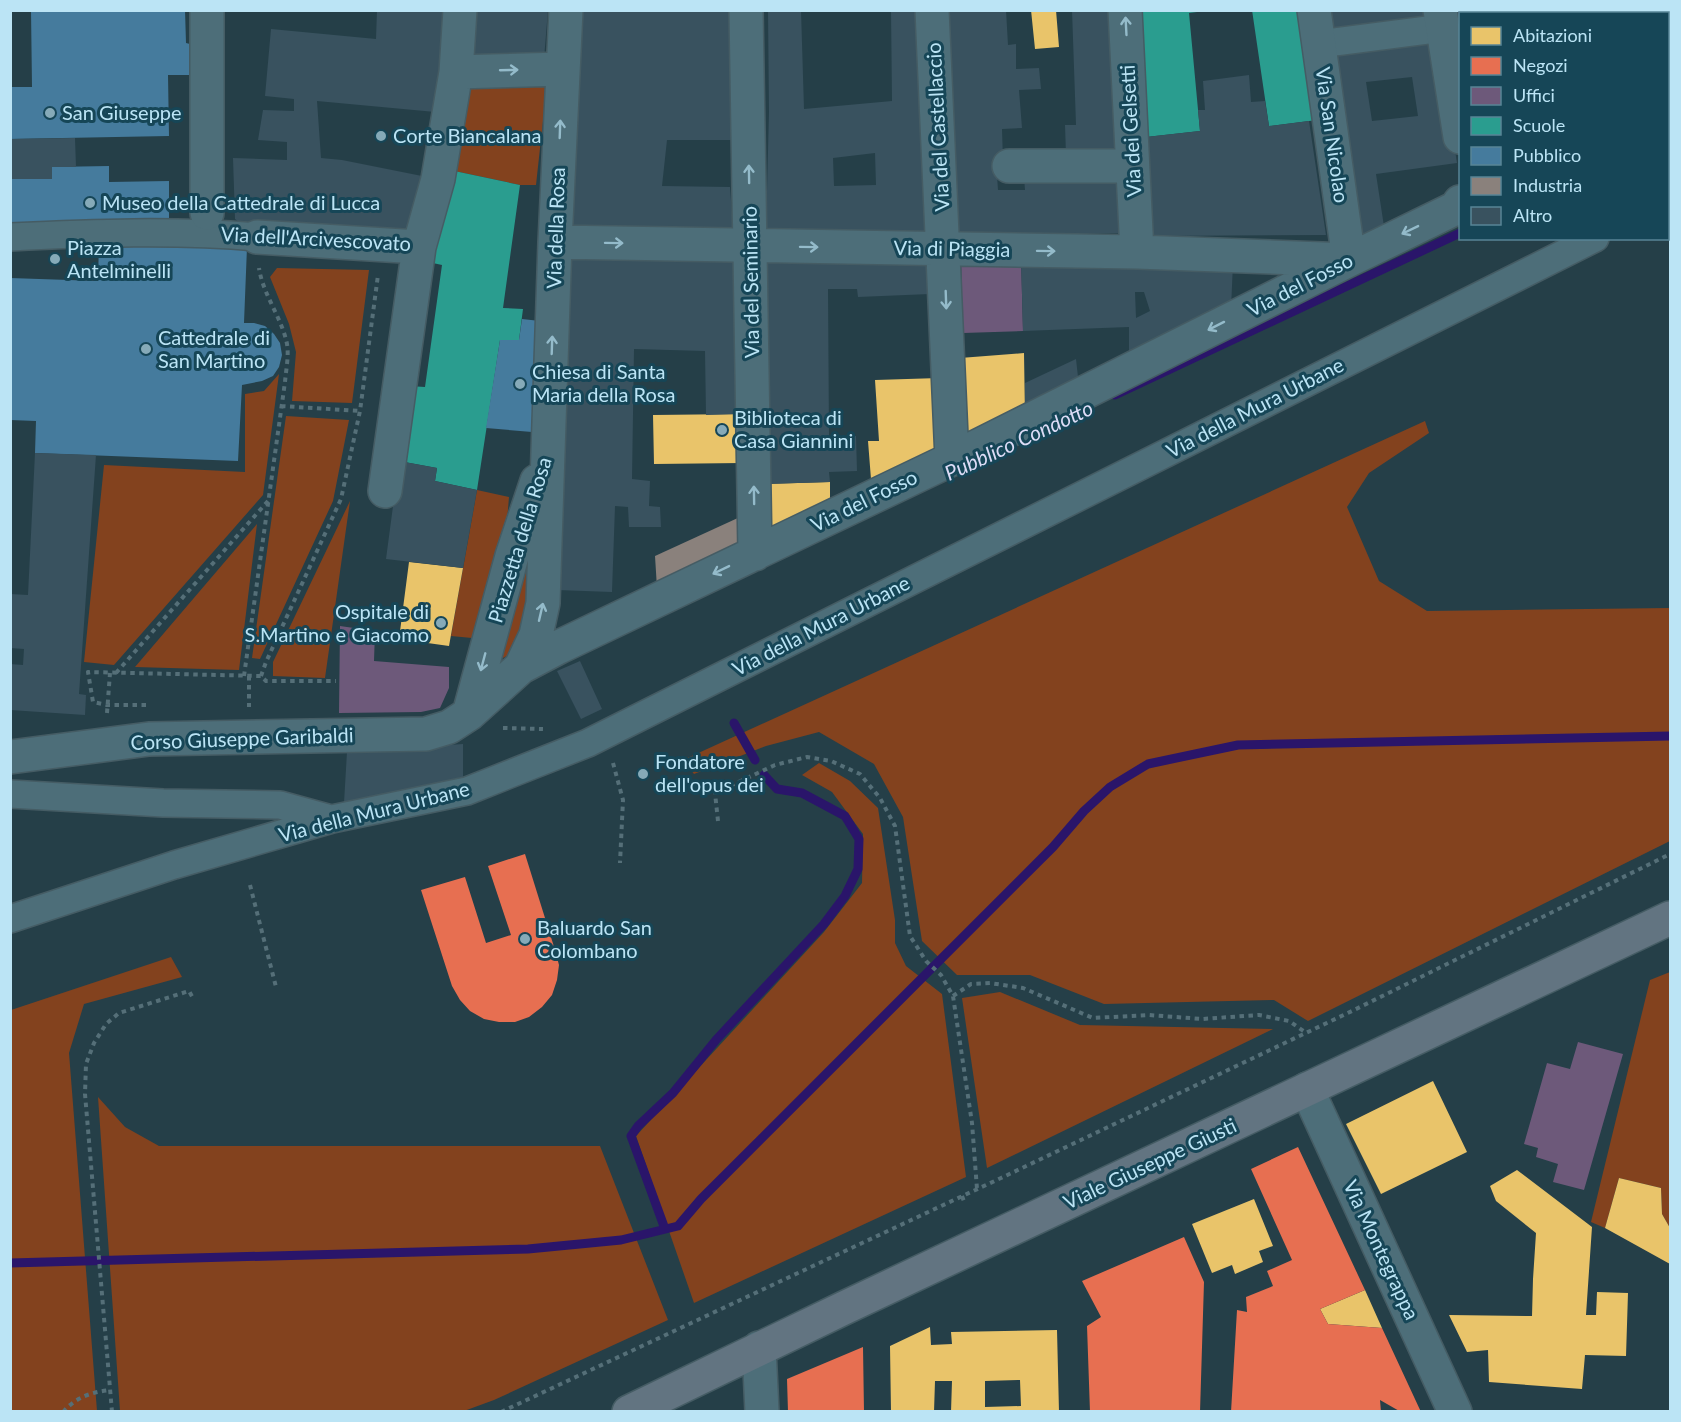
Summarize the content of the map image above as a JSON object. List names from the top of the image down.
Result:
{
  "streets": {
    "main road": ["Viale Giuseppe Giusti"],
    "street": [
      "Via del Castellaccio",
      "Via dei Gelsetti",
      "Via San Nicolao",
      "Via della Rosa",
      "Via dell'Arcivescovato",
      "Via di Piaggia",
      "Via del Seminario",
      "Via del Fosso",
      "Via della Mura Urbane",
      "Piazzetta della Rosa",
      "Corso Giuseppe Garibaldi",
      "Via Montegrappa"
    ]
  },
  "crossings": [
    ["Via del Castellaccio", "Via di Piaggia"],
    ["Via del Castellaccio", "Via del Fosso"],
    ["Via dei Gelsetti", "Via di Piaggia"],
    ["Via San Nicolao", "Via di Piaggia"],
    ["Via San Nicolao", "Via del Fosso"],
    ["Via della Rosa", "Via di Piaggia"],
    ["Via della Rosa", "Piazzetta della Rosa"],
    ["Via di Piaggia", "Via del Seminario"],
    ["Via di Piaggia", "Via del Fosso"],
    ["Via del Seminario", "Via del Fosso"],
    ["Via del Fosso", "Piazzetta della Rosa"],
    ["Via del Fosso", "Corso Giuseppe Garibaldi"],
    ["Piazzetta della Rosa", "Corso Giuseppe Garibaldi"],
    ["Viale Giuseppe Giusti", "Via Montegrappa"]
  ],
  "one_way": [
    "Via del Castellaccio",
    "Via dei Gelsetti",
    "Via di Piaggia",
    "Via del Seminario",
    "Via del Fosso"
  ],
  "water": ["Pubblico Condotto"],
  "places": [
    "San Giuseppe",
    "Corte Biancalana",
    "Museo della Cattedrale di Lucca",
    "Piazza Antelminelli",
    "Cattedrale di San Martino",
    "Chiesa di Santa Maria della Rosa",
    "Biblioteca di Casa Giannini",
    "Ospitale di S.Martino e Giacomo",
    "Fondatore dell'opus dei",
    "Baluardo San Colombano"
  ],
  "legend": [
    "Abitazioni",
    "Negozi",
    "Uffici",
    "Scuole",
    "Pubblico",
    "Industria",
    "Altro"
  ]
}
